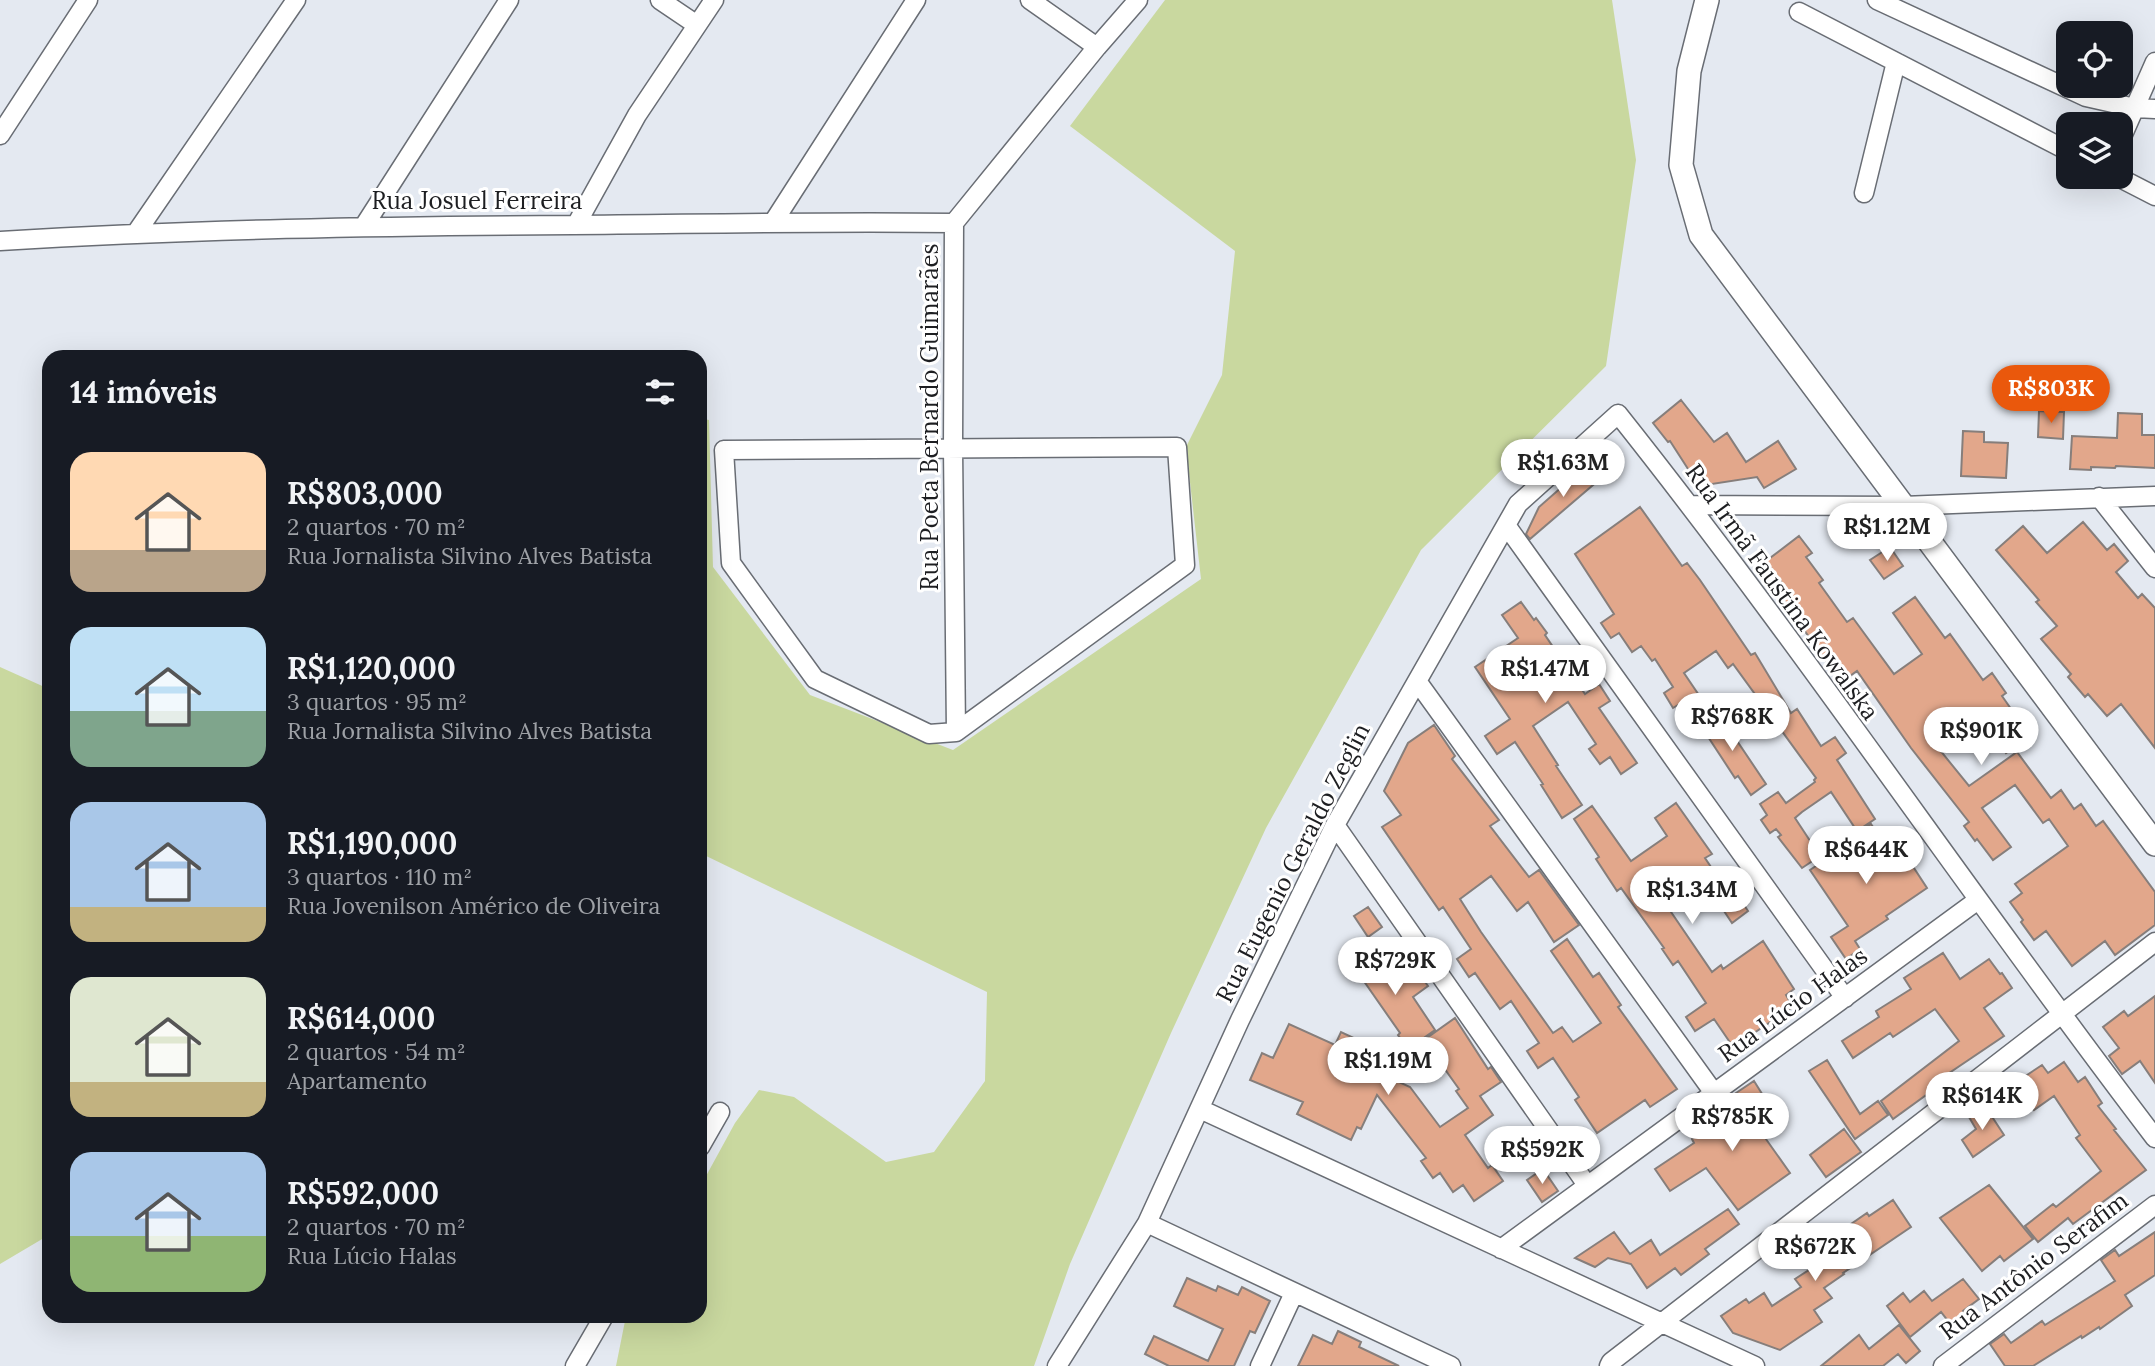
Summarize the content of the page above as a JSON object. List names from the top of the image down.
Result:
{
  "streets": {
    "street": [
      "Rua Josuel Ferreira",
      "Rua Poeta Bernardo Guimarães",
      "Rua Irmã Faustina Kowalska",
      "Rua Eugenio Geraldo Zeglin",
      "Rua Lúcio Halas",
      "Rua Antônio Serafim"
    ]
  },
  "crossings": [
    ["Rua Josuel Ferreira", "Rua Poeta Bernardo Guimarães"],
    ["Rua Irmã Faustina Kowalska", "Rua Eugenio Geraldo Zeglin"],
    ["Rua Irmã Faustina Kowalska", "Rua Lúcio Halas"]
  ],
  "page": {
    "heading": "14 imóveis",
    "price": [
      "R$803K",
      "R$1.63M",
      "R$1.12M",
      "R$1.47M",
      "R$768K",
      "R$901K",
      "R$644K",
      "R$1.34M",
      "R$729K",
      "R$1.19M",
      "R$614K",
      "R$785K",
      "R$592K",
      "R$672K"
    ],
    "list": [
      {
        "name": "R$803,000",
        "note": "2 quartos · 70 m² · Rua Jornalista Silvino Alves Batista"
      },
      {
        "name": "R$1,120,000",
        "note": "3 quartos · 95 m² · Rua Jornalista Silvino Alves Batista"
      },
      {
        "name": "R$1,190,000",
        "note": "3 quartos · 110 m² · Rua Jovenilson Américo de Oliveira"
      },
      {
        "name": "R$614,000",
        "note": "2 quartos · 54 m² · Apartamento"
      },
      {
        "name": "R$592,000",
        "note": "2 quartos · 70 m² · Rua Lúcio Halas"
      }
    ]
  }
}
